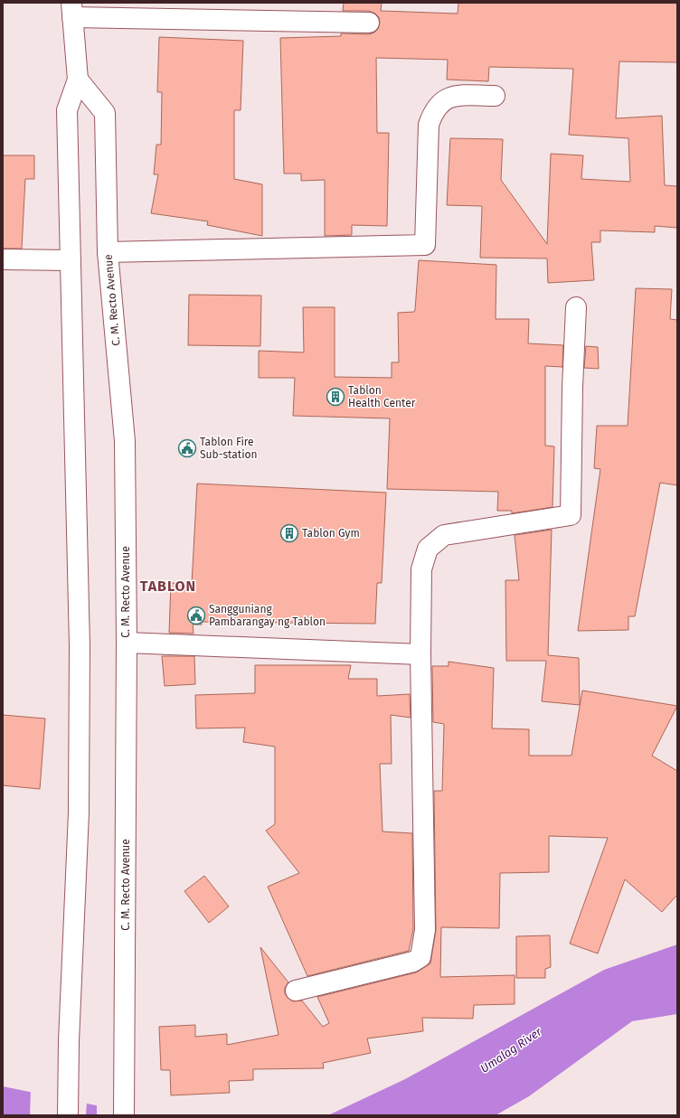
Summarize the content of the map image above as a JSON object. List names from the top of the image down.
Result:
{
  "streets": {
    "main road": ["C. M. Recto Avenue"]
  },
  "districts": ["TABLON"],
  "water": ["Umalag River"],
  "places": {
    "building": ["Tablon Health Center", "Tablon Gym"],
    "public building": ["Tablon Fire Sub-station", "Sangguniang Pambarangay ng Tablon"]
  }
}
